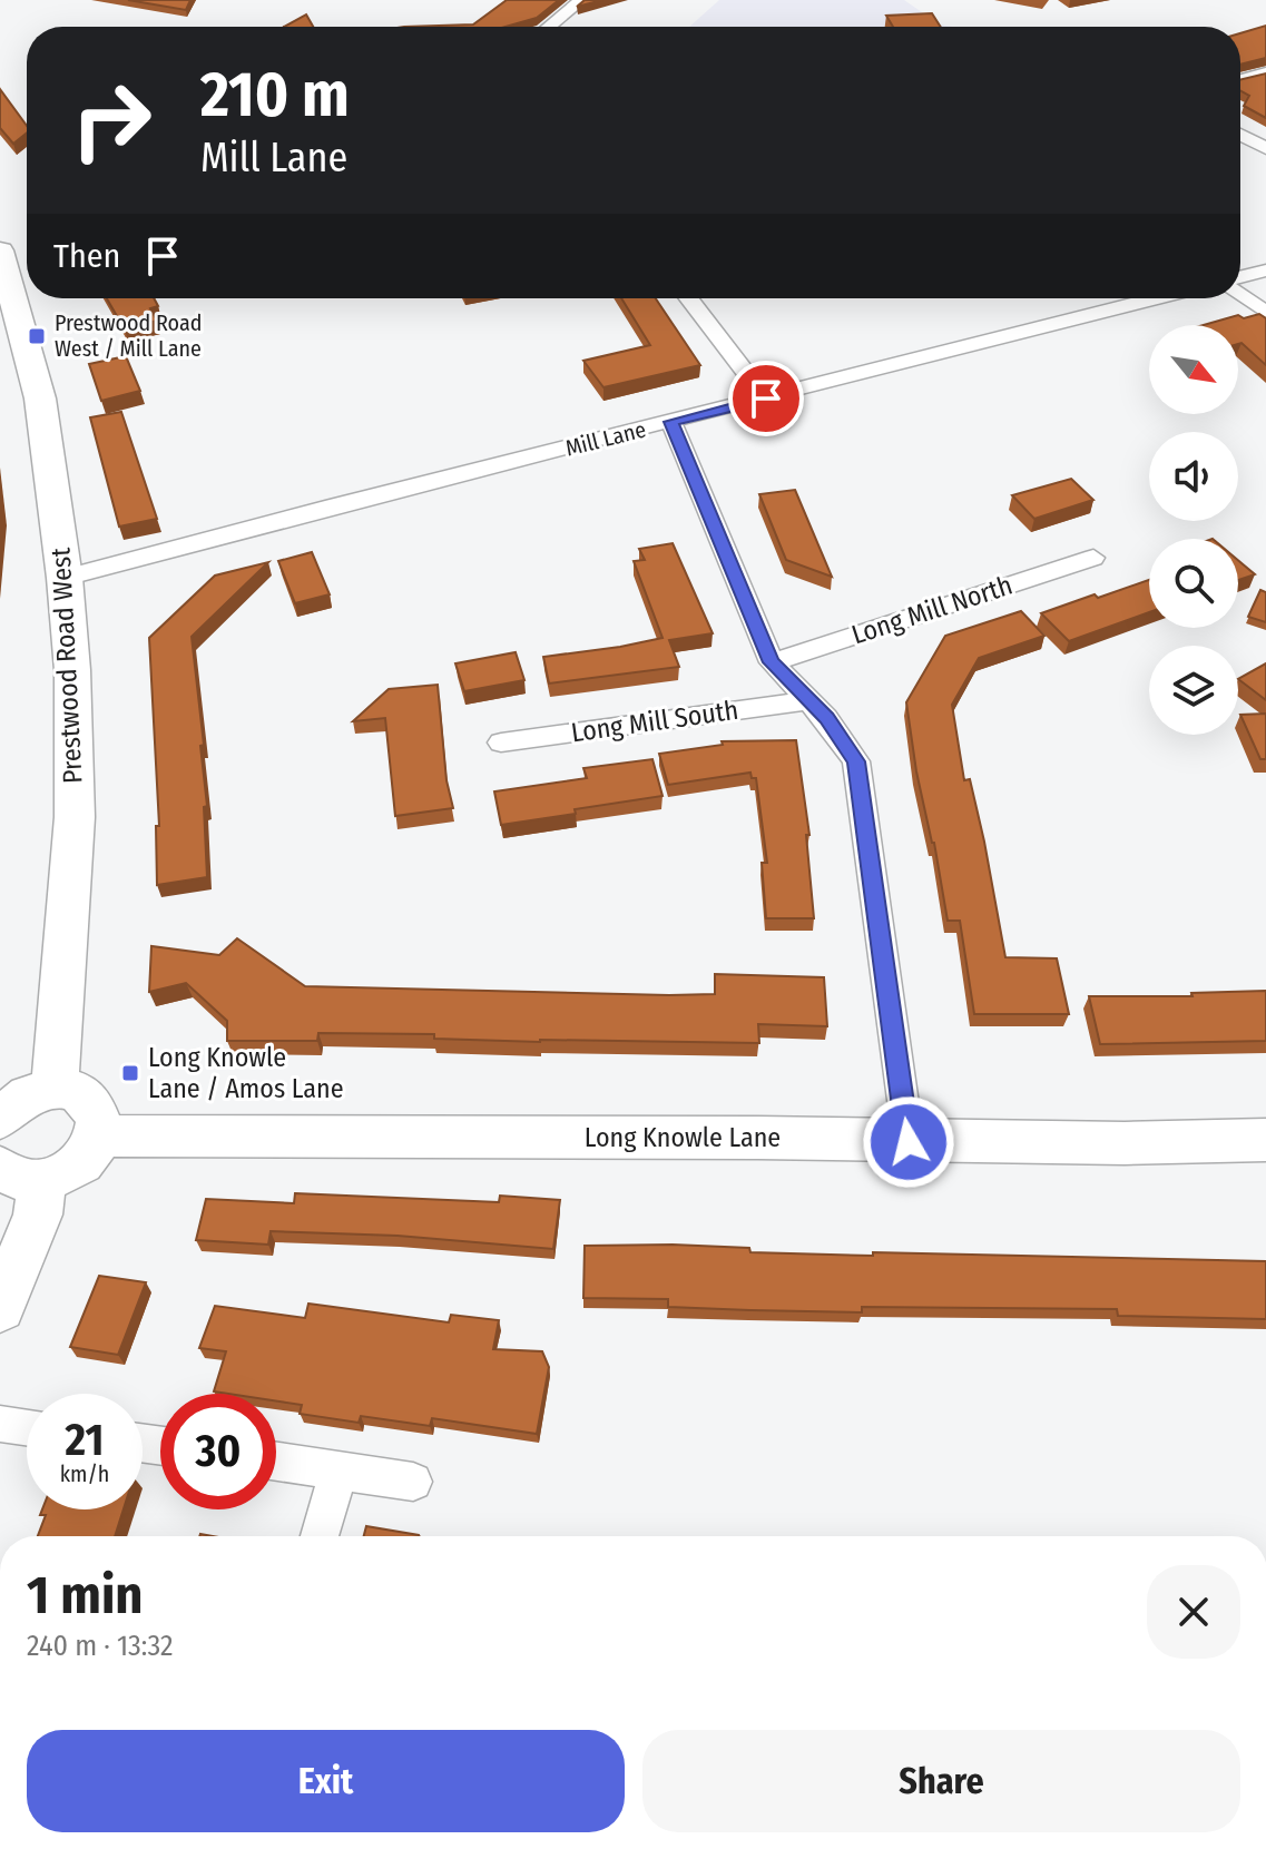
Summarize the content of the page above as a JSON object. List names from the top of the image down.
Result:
{
  "streets": {
    "street": [
      "Mill Lane",
      "Long Mill North",
      "Prestwood Road West",
      "Long Mill South",
      "Long Knowle Lane"
    ]
  },
  "crossings": [
    ["Mill Lane", "Prestwood Road West"]
  ],
  "places": {
    "transit": ["Prestwood Road West / Mill Lane", "Long Knowle Lane / Amos Lane"]
  },
  "north": "bottom right",
  "page": {
    "turn": ["210 m", "Mill Lane"],
    "then": "Then",
    "speed": "21 km/h",
    "limit": "30",
    "heading": ["1 min", "240 m · 13:32"],
    "buttons": ["Exit", "Share"]
  }
}
